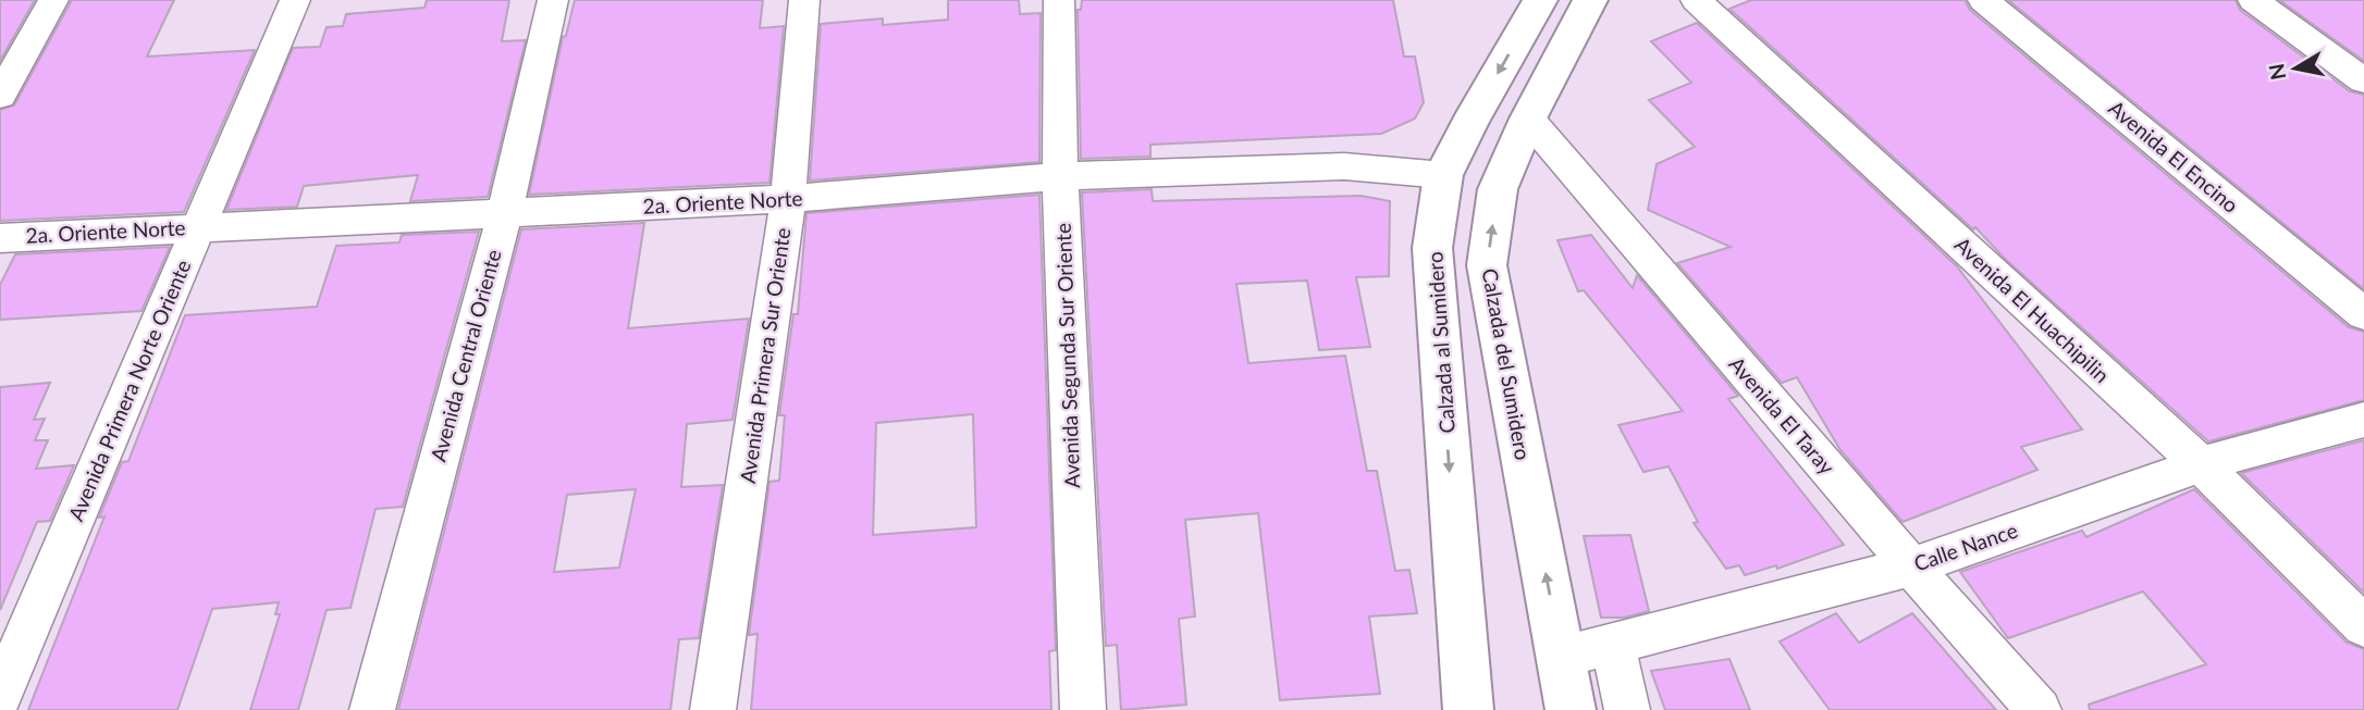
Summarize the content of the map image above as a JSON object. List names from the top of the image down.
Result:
{
  "streets": {
    "main road": ["Calzada al Sumidero", "Calzada del Sumidero"],
    "street": [
      "Avenida El Encino",
      "2a. Oriente Norte",
      "Avenida El Huachipilin",
      "Avenida Central Oriente",
      "Avenida Primera Sur Oriente",
      "Avenida Segunda Sur Oriente",
      "Avenida Primera Norte Oriente",
      "Avenida El Taray",
      "Calle Nance"
    ]
  },
  "crossings": [
    ["2a. Oriente Norte", "Calzada al Sumidero"],
    ["2a. Oriente Norte", "Avenida Central Oriente"],
    ["2a. Oriente Norte", "Avenida Primera Sur Oriente"],
    ["2a. Oriente Norte", "Avenida Segunda Sur Oriente"],
    ["2a. Oriente Norte", "Avenida Primera Norte Oriente"],
    ["Avenida El Huachipilin", "Calle Nance"],
    ["Calzada del Sumidero", "Avenida El Taray"],
    ["Calzada del Sumidero", "Calle Nance"],
    ["Avenida El Taray", "Calle Nance"]
  ],
  "one_way": ["Calzada al Sumidero", "Calzada del Sumidero"],
  "north": "left"
}
